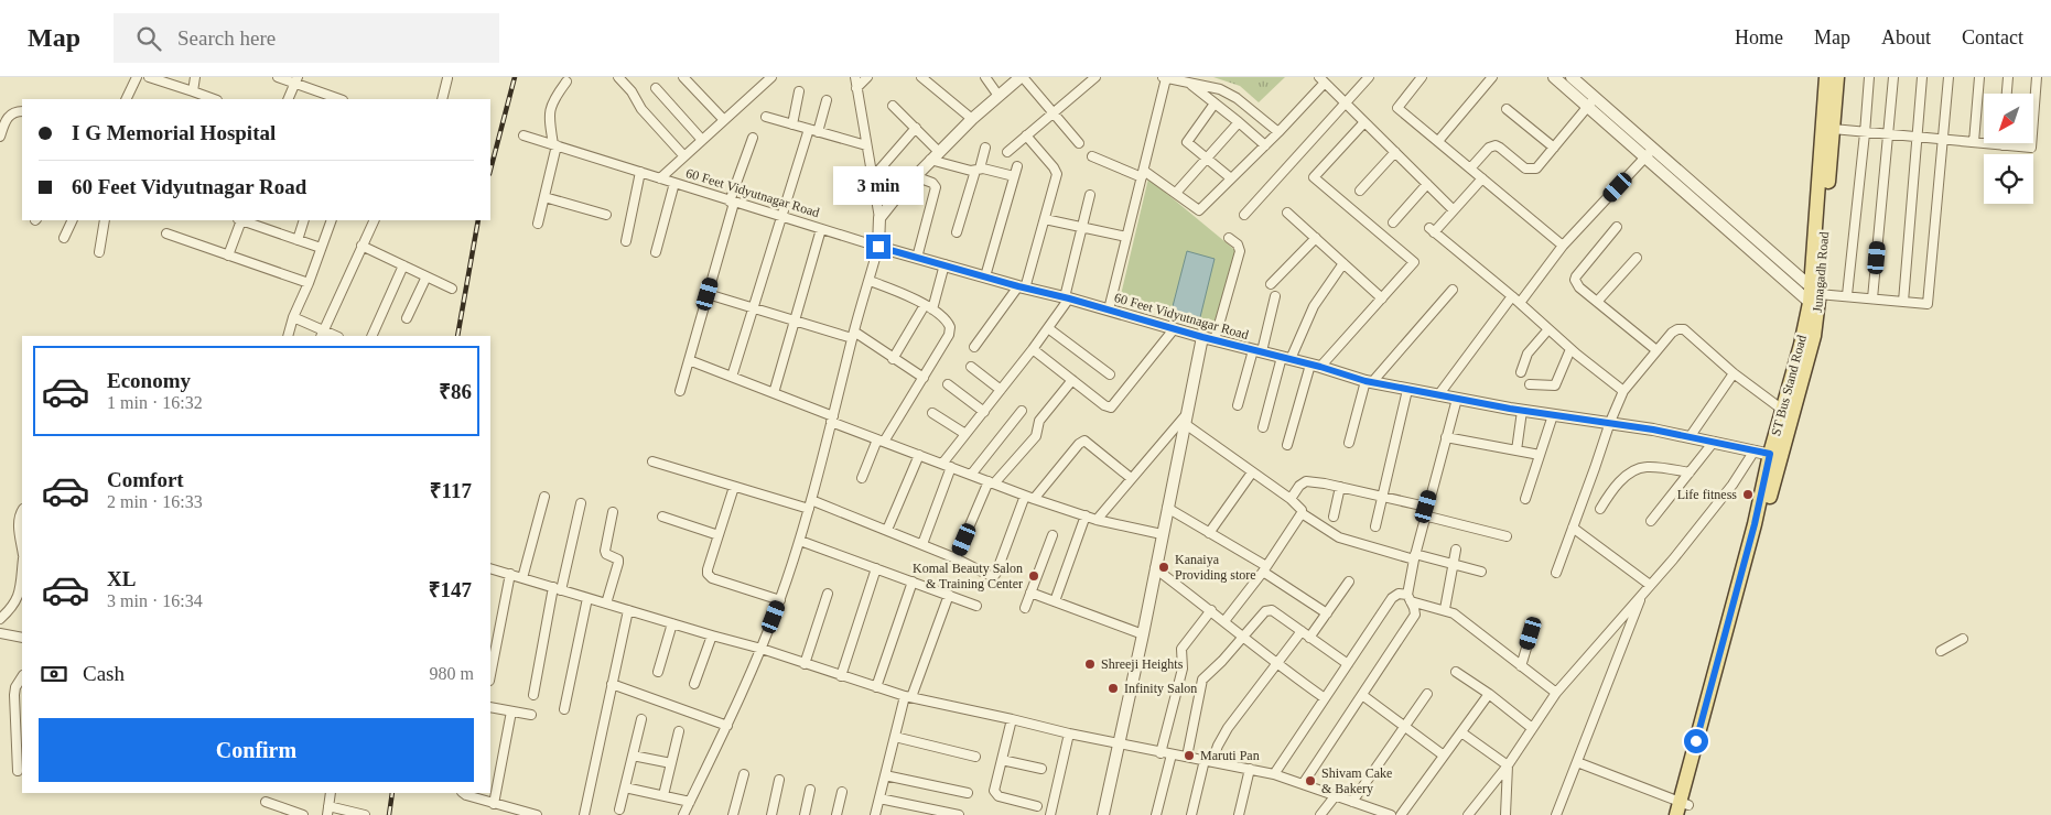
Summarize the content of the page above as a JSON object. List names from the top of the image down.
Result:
{
  "streets": {
    "main road": ["Junagadh Road", "ST Bus Stand Road"],
    "street": ["60 Feet Vidyutnagar Road"]
  },
  "crossings": [
    ["60 Feet Vidyutnagar Road", "ST Bus Stand Road"],
    ["Junagadh Road", "ST Bus Stand Road"]
  ],
  "places": [
    "Life fitness",
    "Kanaiya Providing store",
    "Komal Beauty Salon & Training Center",
    "Shreeji Heights",
    "Infinity Salon",
    "Maruti Pan",
    "Shivam Cake & Bakery"
  ],
  "north": "bottom left",
  "page": {
    "header": "Map",
    "search": "Search here",
    "nav": [
      "Home",
      "Map",
      "About",
      "Contact"
    ],
    "banner": ["I G Memorial Hospital", "60 Feet Vidyutnagar Road"],
    "bubble": "3 min",
    "list": [
      {
        "name": "Economy",
        "note": "1 min · 16:32",
        "value": "₹86"
      },
      {
        "name": "Comfort",
        "note": "2 min · 16:33",
        "value": "₹117"
      },
      {
        "name": "XL",
        "note": "3 min · 16:34",
        "value": "₹147"
      }
    ],
    "pay": ["Cash", "980 m"],
    "buttons": "Confirm"
  }
}
